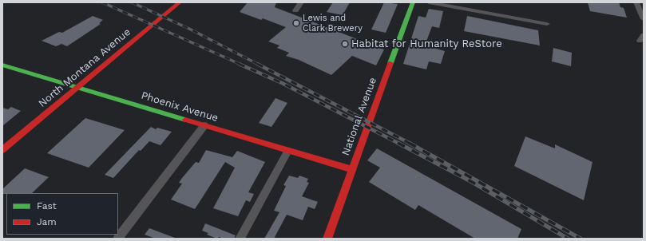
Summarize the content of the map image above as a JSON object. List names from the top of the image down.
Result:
{
  "streets": {
    "street": ["North Montana Avenue", "Phoenix Avenue", "National Avenue"]
  },
  "crossings": [
    ["North Montana Avenue", "Phoenix Avenue"],
    ["Phoenix Avenue", "National Avenue"]
  ],
  "places": ["Lewis and Clark Brewery", "Habitat for Humanity ReStore"],
  "legend": ["Fast", "Jam"]
}
